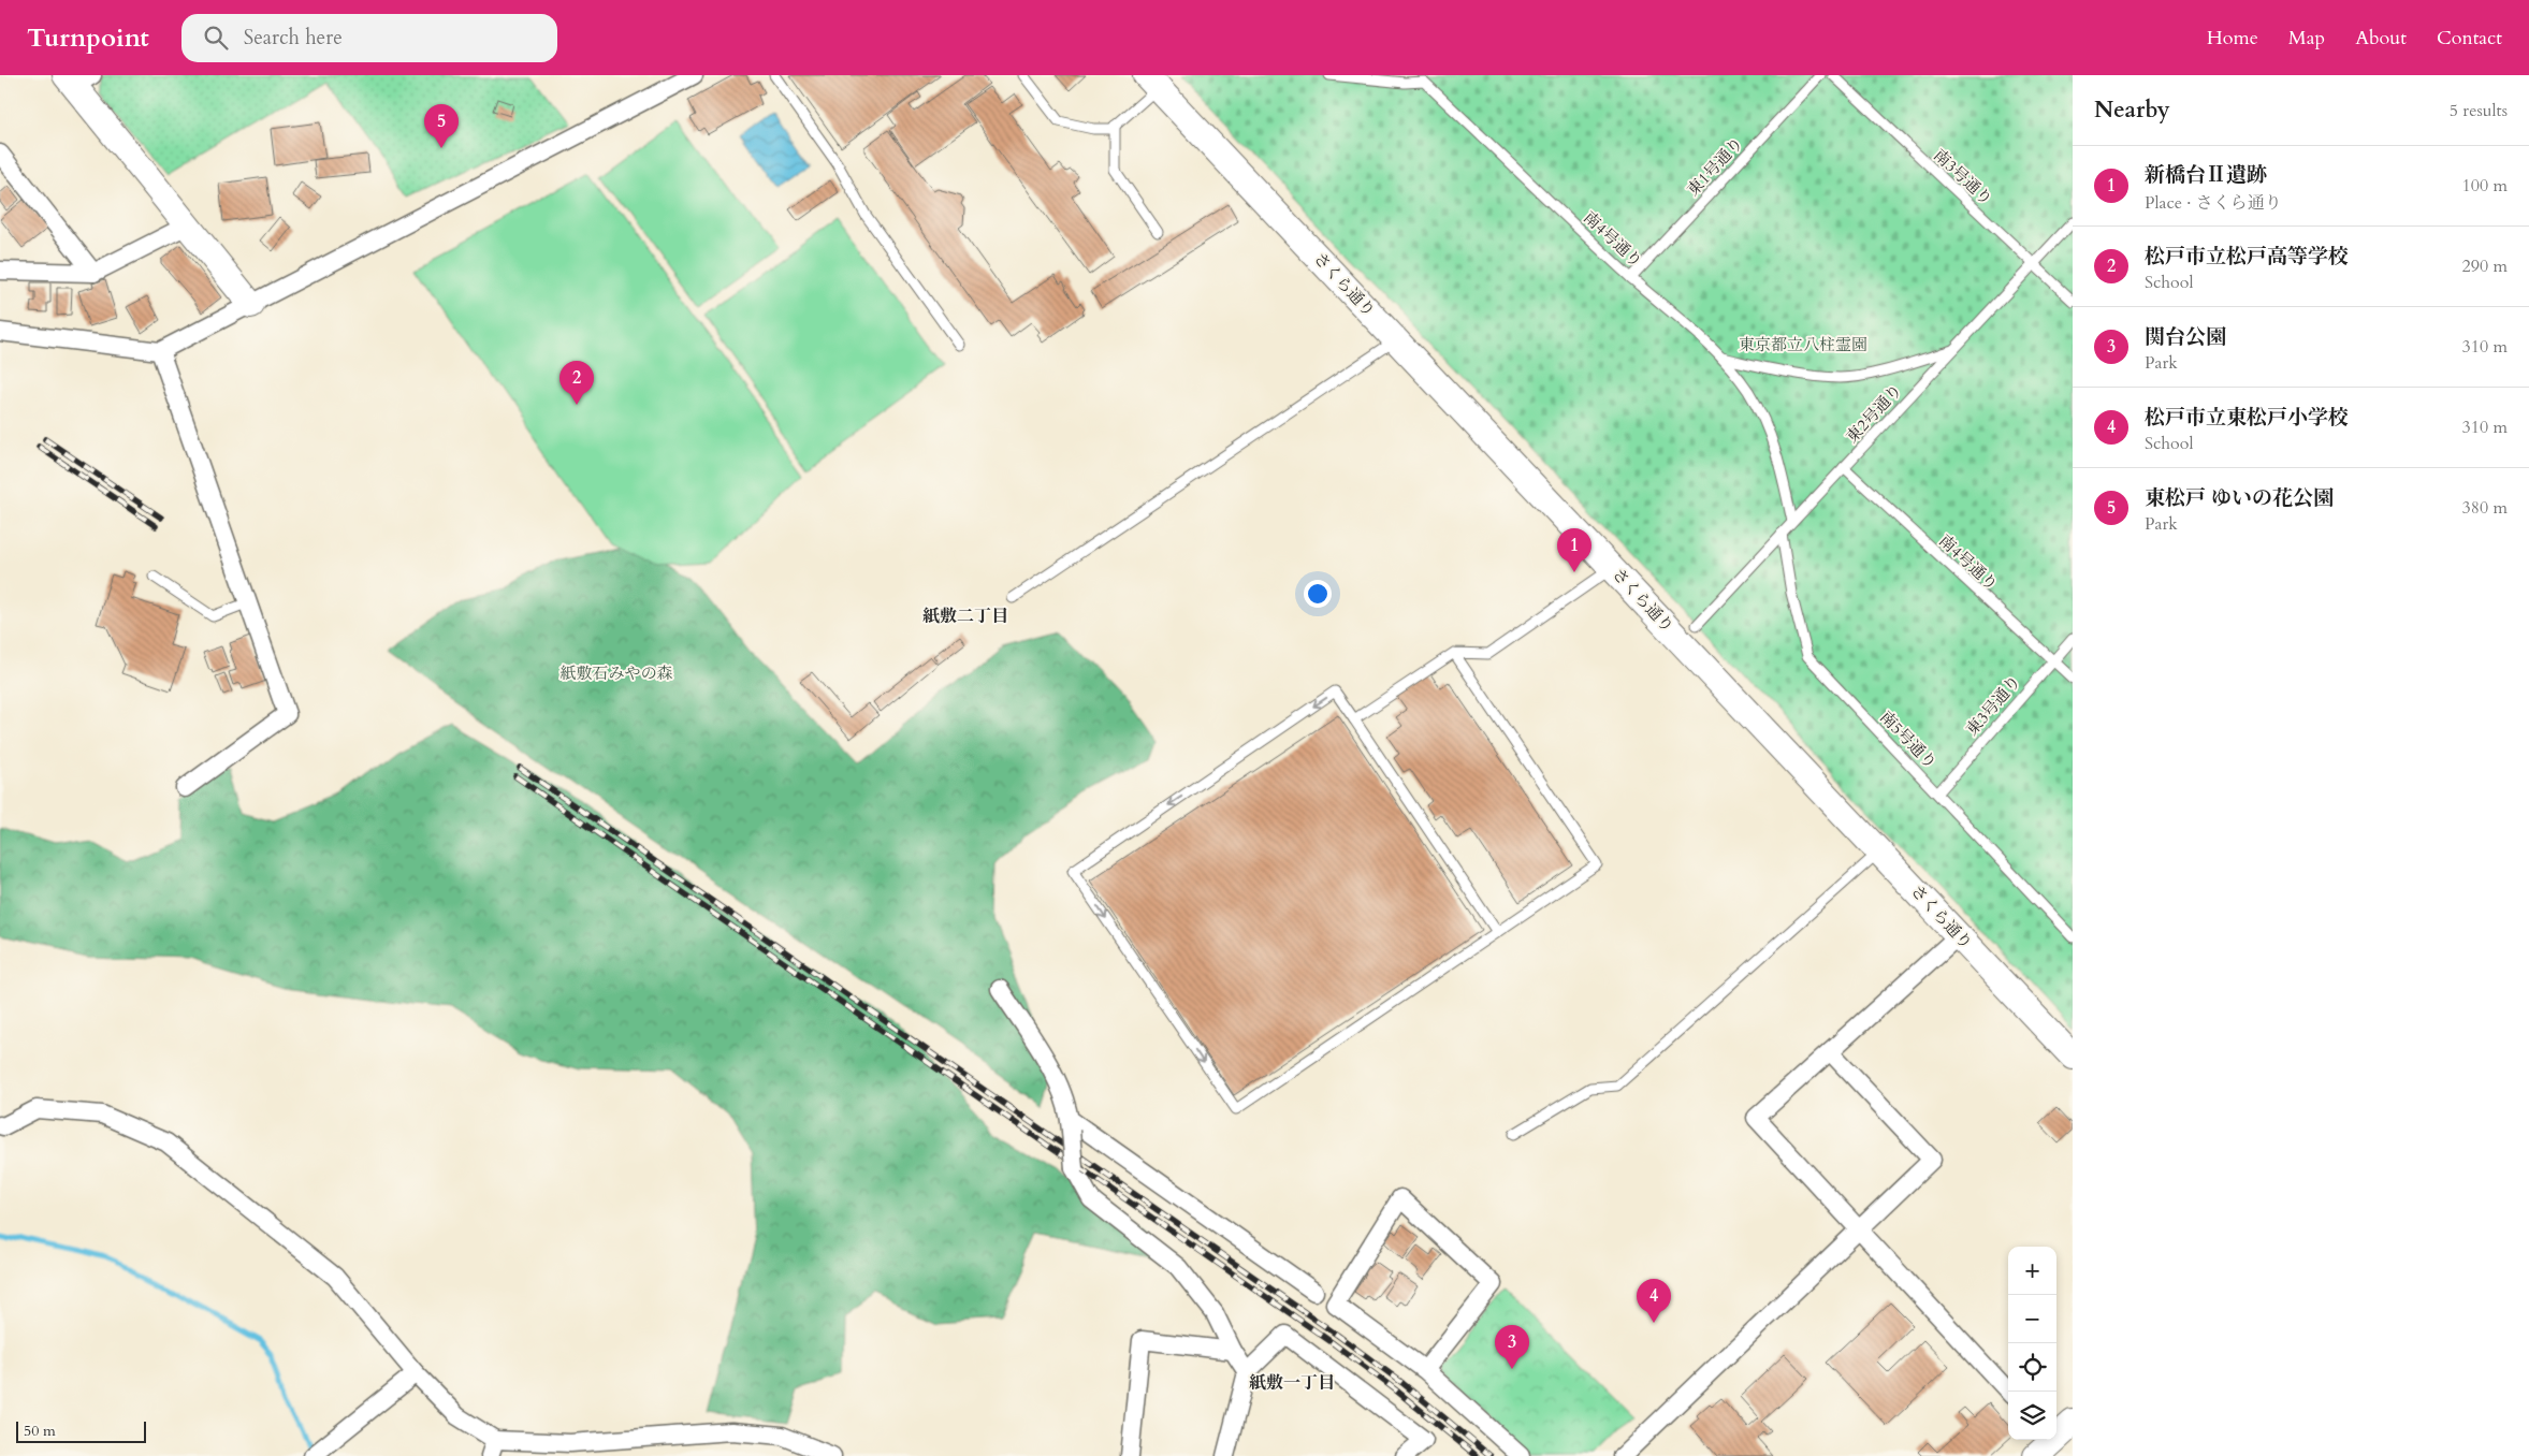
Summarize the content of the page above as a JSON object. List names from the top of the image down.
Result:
{
  "streets": {
    "street": ["さくら通り"],
    "lane": [
      "東1号通り",
      "南3号通り",
      "南4号通り",
      "東2号通り",
      "東3号通り",
      "南5号通り"
    ]
  },
  "crossings": [
    ["東1号通り", "南4号通り"],
    ["南3号通り", "東2号通り"],
    ["南4号通り", "東2号通り"],
    ["南4号通り", "東3号通り"],
    ["東2号通り", "南5号通り"],
    ["東3号通り", "南5号通り"]
  ],
  "districts": ["紙敷二丁目", "紙敷一丁目"],
  "parks": ["東京都立八柱霊園", "紙敷石みやの森"],
  "scale_bar": "50 m",
  "page": {
    "header": "Turnpoint",
    "search": "Search here",
    "nav": [
      "Home",
      "Map",
      "About",
      "Contact"
    ],
    "heading": ["Nearby", "5 results"],
    "pins": [
      "5",
      "2",
      "1",
      "4",
      "3"
    ],
    "list": [
      {
        "mark": "1",
        "name": "新橋台Ⅱ遺跡",
        "note": "Place · さくら通り",
        "value": "100 m"
      },
      {
        "mark": "2",
        "name": "松戸市立松戸高等学校",
        "note": "School",
        "value": "290 m"
      },
      {
        "mark": "3",
        "name": "関台公園",
        "note": "Park",
        "value": "310 m"
      },
      {
        "mark": "4",
        "name": "松戸市立東松戸小学校",
        "note": "School",
        "value": "310 m"
      },
      {
        "mark": "5",
        "name": "東松戸 ゆいの花公園",
        "note": "Park",
        "value": "380 m"
      }
    ],
    "map_buttons": ["+", "−"],
    "scale": "50 m"
  }
}
